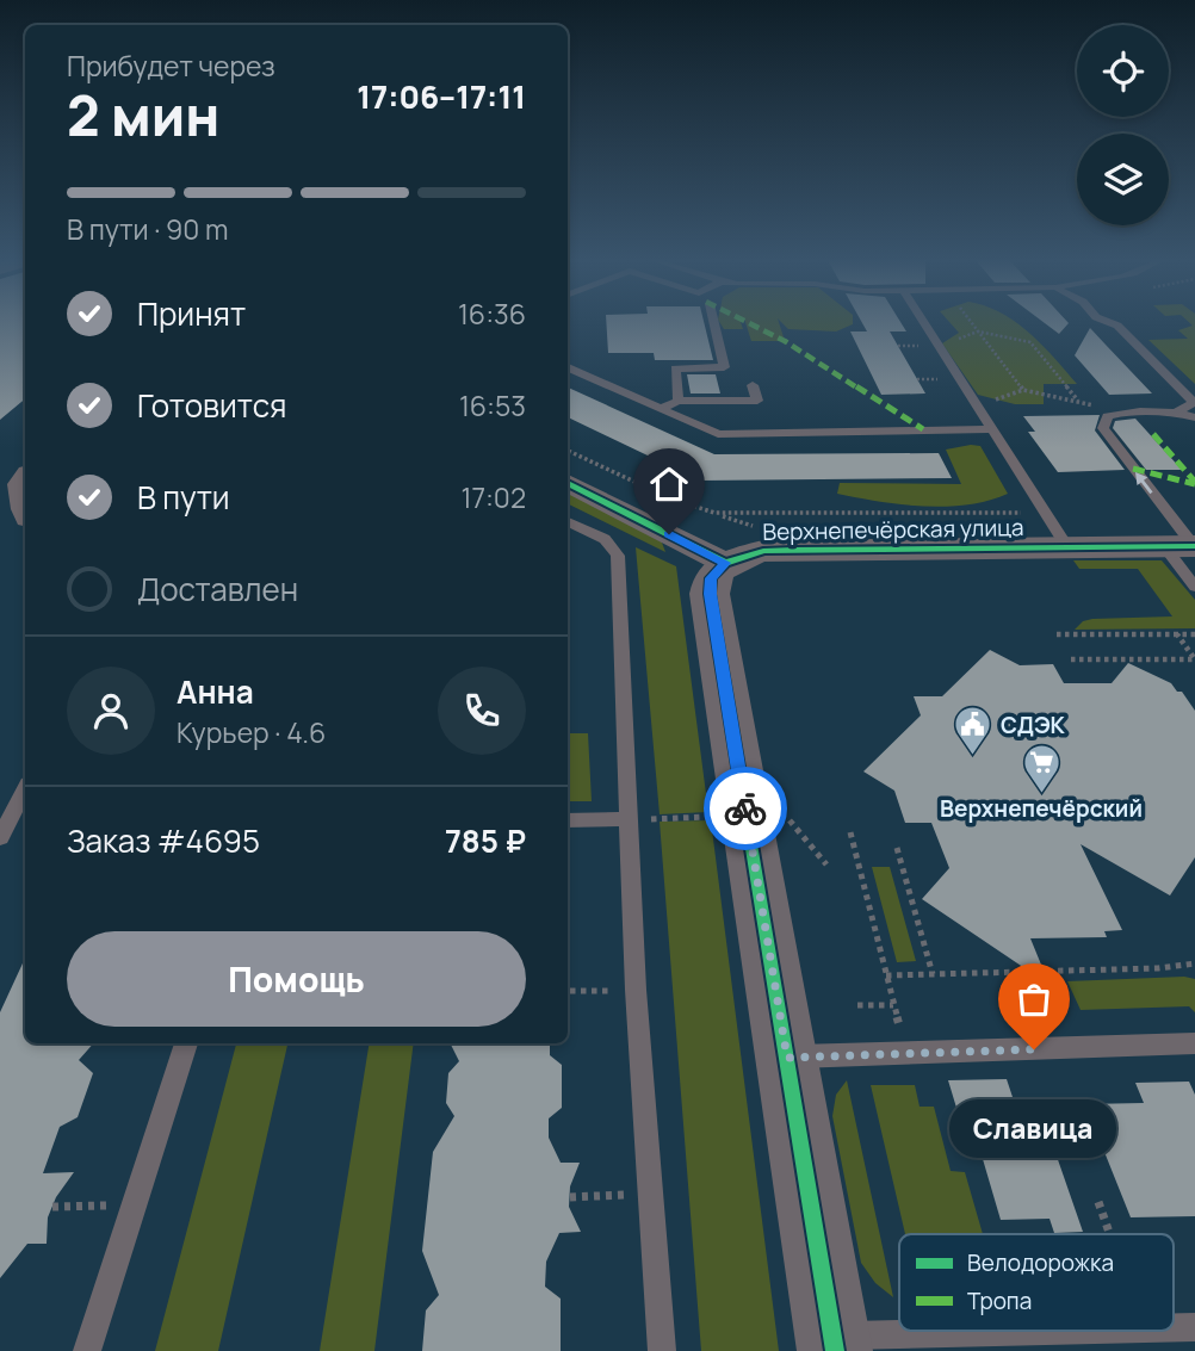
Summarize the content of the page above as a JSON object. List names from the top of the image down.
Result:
{
  "streets": {
    "street": ["Верхнепечёрская улица"]
  },
  "places": {
    "public building": ["СДЭК"],
    "supermarket": ["Верхнепечёрский"],
    "other": ["Славица"]
  },
  "legend": ["Велодорожка", "Тропа"],
  "page": {
    "heading": ["2 мин", "Прибудет через", "17:06–17:11"],
    "panel": [
      "Анна",
      "Курьер · 4.6",
      "Заказ #4695",
      "785 ₽"
    ],
    "bar": "В пути · 90 m",
    "list": [
      ["Принят", "16:36"],
      ["Готовится", "16:53"],
      ["В пути", "17:02"],
      "Доставлен"
    ],
    "buttons": "Помощь",
    "bubble": "Славица"
  }
}
